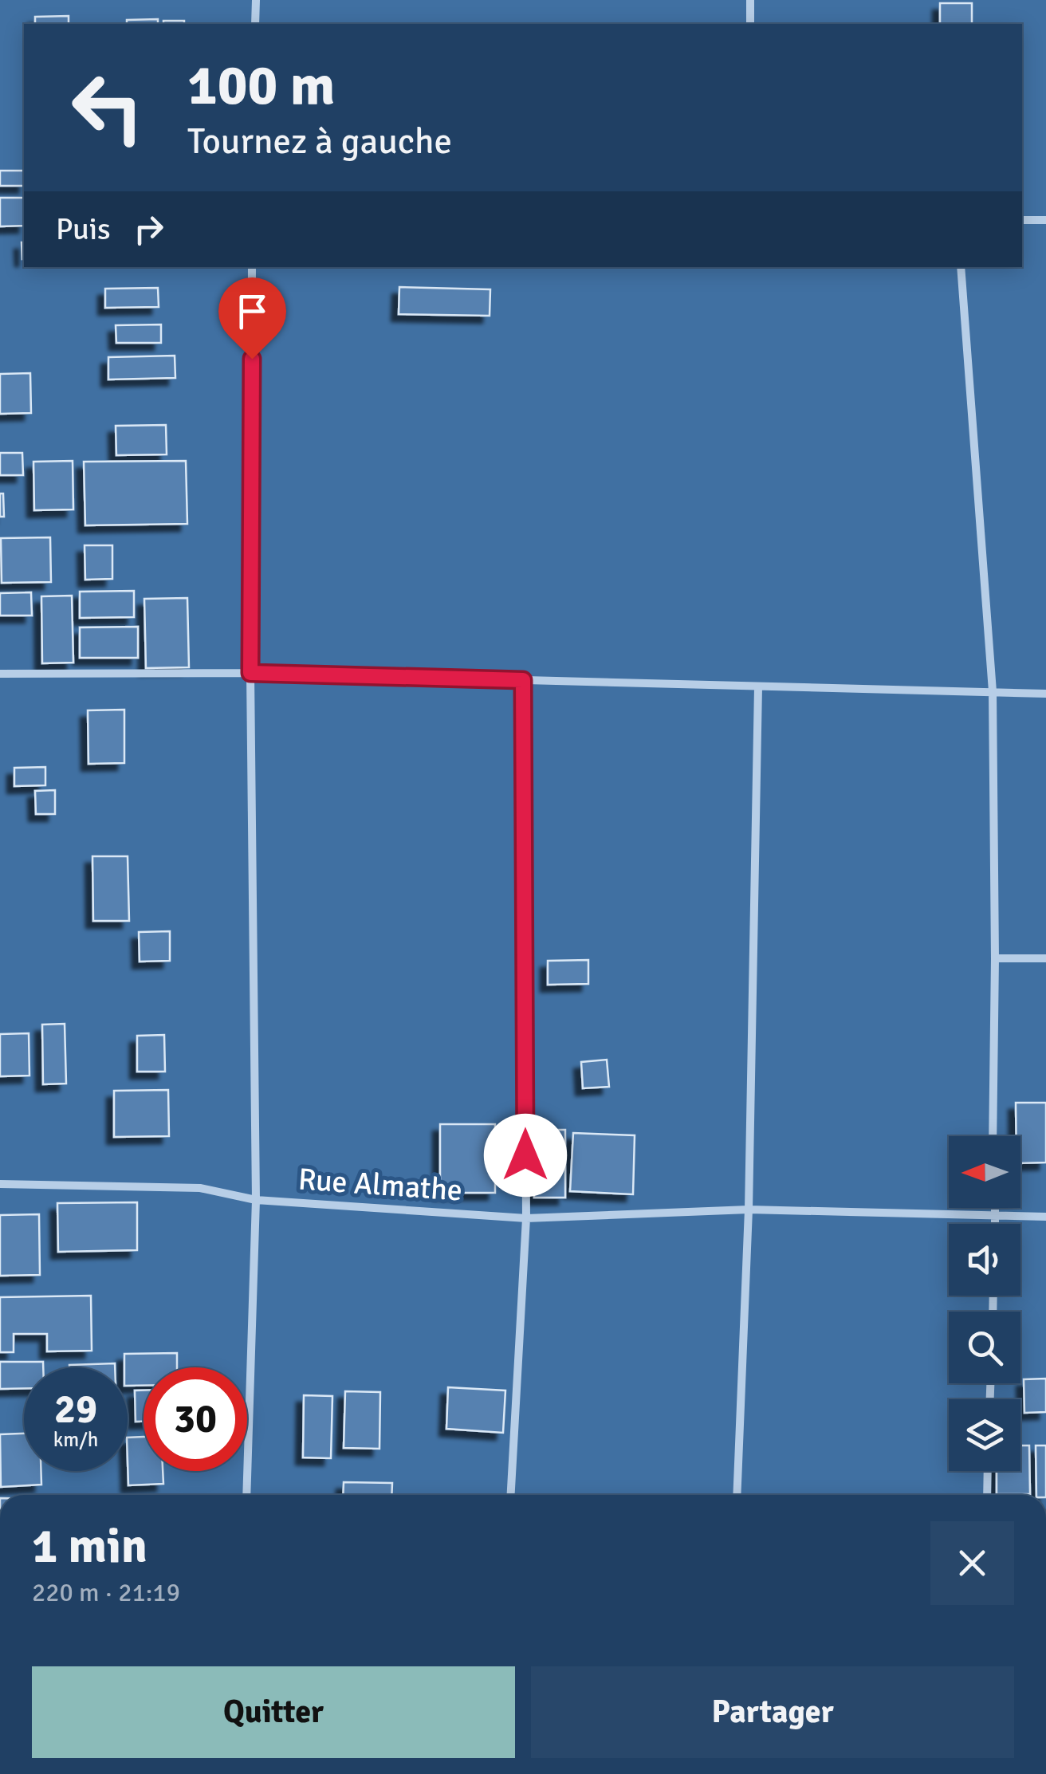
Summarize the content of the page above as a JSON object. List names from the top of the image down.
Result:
{
  "streets": {
    "street": ["Rue Almathe"]
  },
  "north": "left",
  "page": {
    "turn": ["100 m", "Tournez à gauche"],
    "then": "Puis",
    "speed": "29 km/h",
    "limit": "30",
    "heading": ["1 min", "220 m · 21:19"],
    "buttons": ["Quitter", "Partager"]
  }
}
